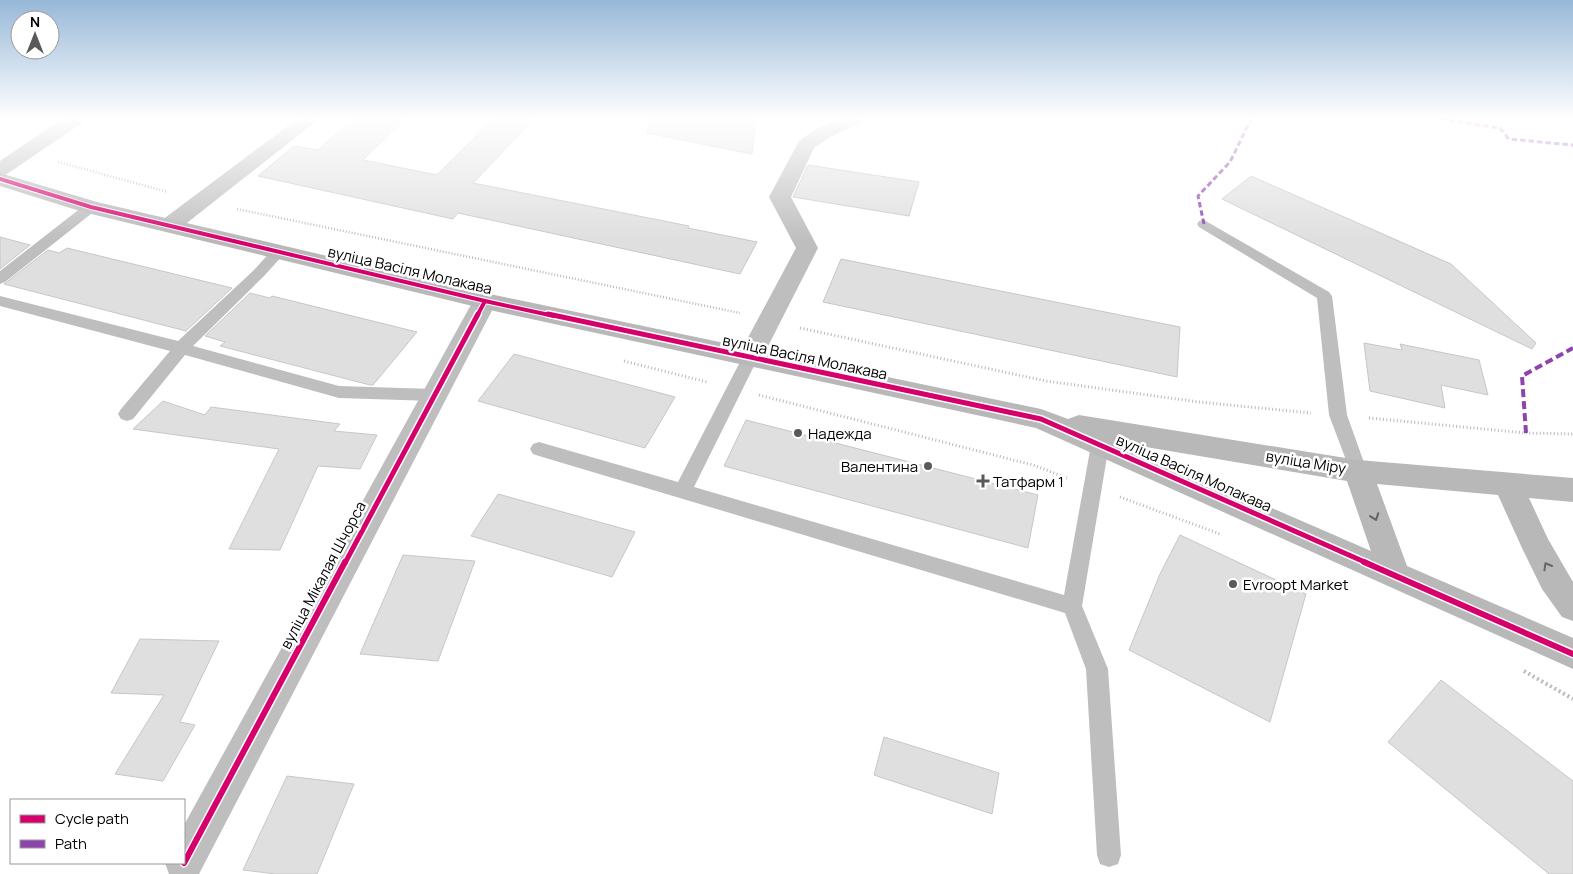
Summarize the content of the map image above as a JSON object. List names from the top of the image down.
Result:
{
  "streets": {
    "street": ["вуліца Васіля Молакава", "вуліца Міру", "вуліца Мікалая Шчорса"]
  },
  "crossings": [
    ["вуліца Васіля Молакава", "вуліца Міру"],
    ["вуліца Васіля Молакава", "вуліца Мікалая Шчорса"]
  ],
  "places": {
    "other": ["Надежда", "Валентина", "Evroopt Market"],
    "health": ["Татфарм 1"]
  },
  "legend": ["Cycle path", "Path"],
  "north": "top"
}
